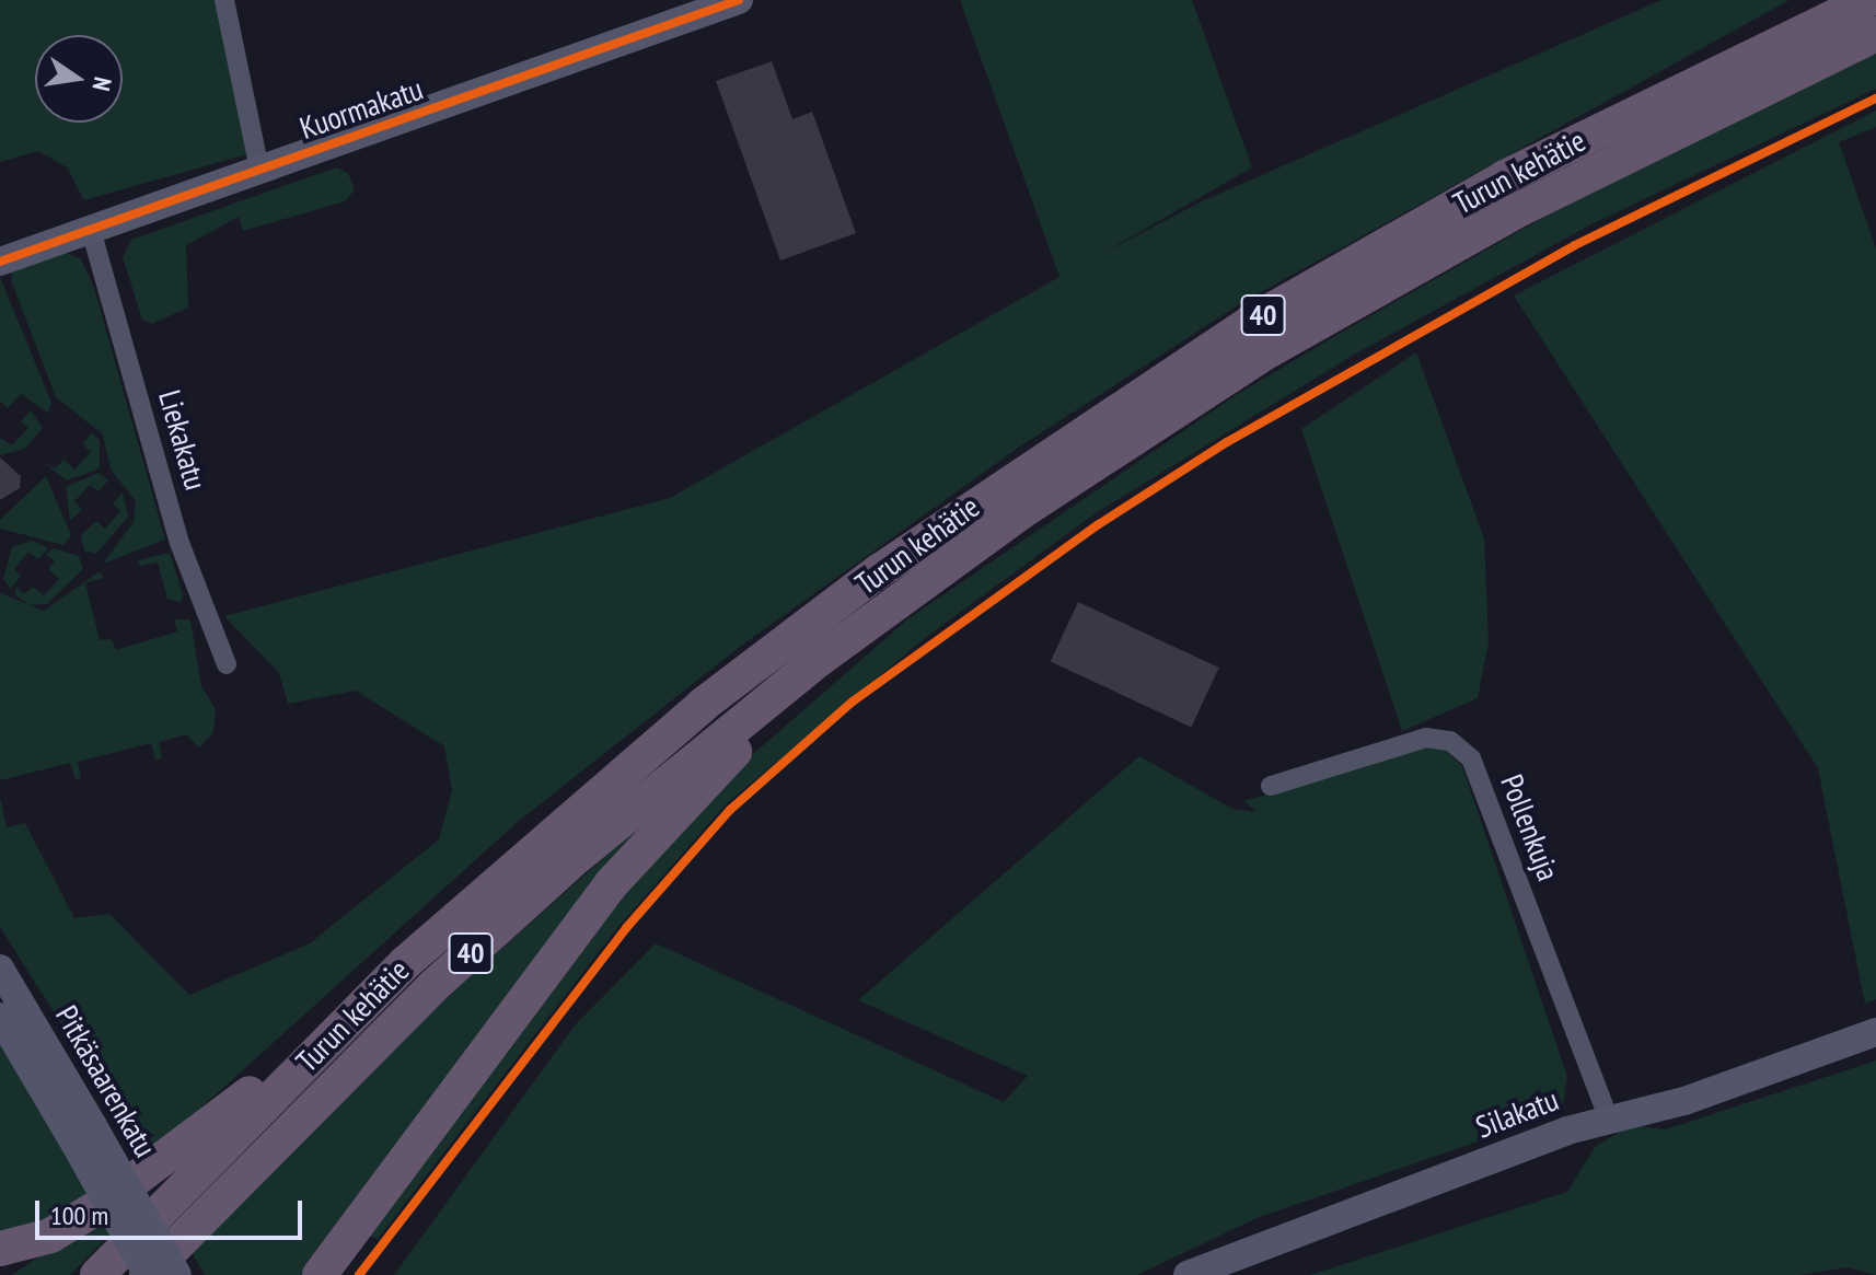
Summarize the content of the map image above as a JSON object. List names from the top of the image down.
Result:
{
  "streets": {
    "highway": ["Turun kehätie", "40"],
    "street": [
      "Kuormakatu",
      "Liekakatu",
      "Pollenkuja",
      "Pitkäsaarenkatu",
      "Silakatu"
    ]
  },
  "crossings": [
    ["Kuormakatu", "Liekakatu"],
    ["Turun kehätie", "Pitkäsaarenkatu"],
    ["Pollenkuja", "Silakatu"]
  ],
  "scale_bar": "100 m",
  "north": "right"
}
